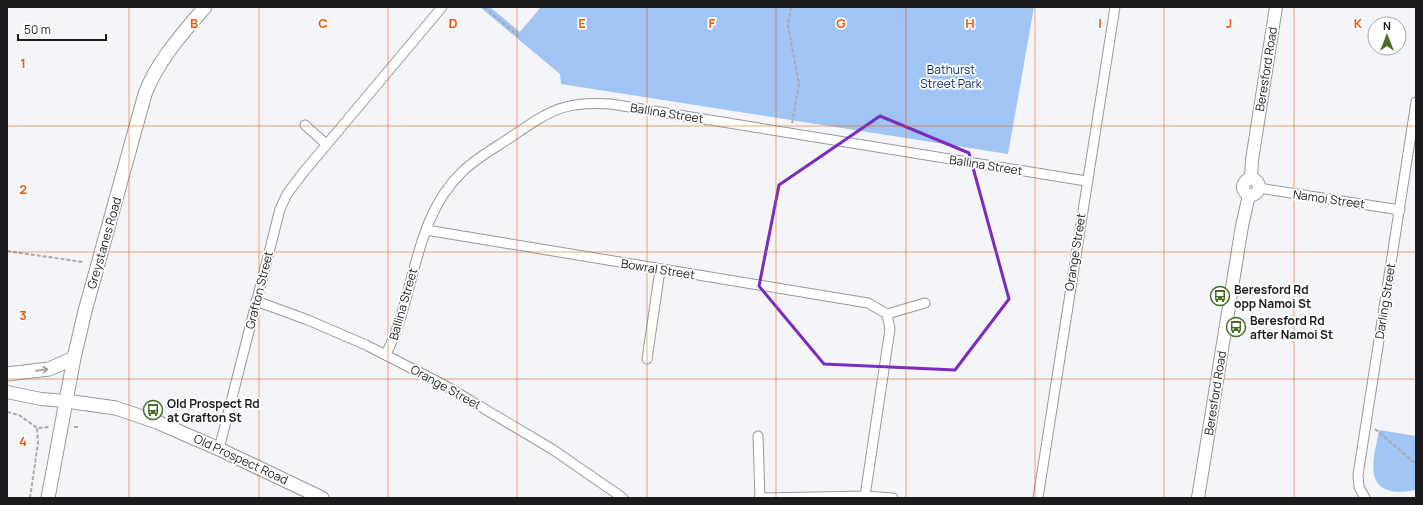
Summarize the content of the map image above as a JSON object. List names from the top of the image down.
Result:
{
  "streets": {
    "main road": ["Greystanes Road", "Old Prospect Road"],
    "street": [
      "Beresford Road",
      "Ballina Street",
      "Namoi Street",
      "Orange Street",
      "Bowral Street",
      "Grafton Street",
      "Darling Street"
    ]
  },
  "crossings": [
    ["Beresford Road", "Namoi Street"],
    ["Ballina Street", "Orange Street"],
    ["Ballina Street", "Bowral Street"],
    ["Namoi Street", "Darling Street"],
    ["Greystanes Road", "Old Prospect Road"],
    ["Orange Street", "Grafton Street"],
    ["Grafton Street", "Old Prospect Road"]
  ],
  "parks": ["Bathurst Street Park"],
  "places": {
    "bus stop": ["Beresford Rd opp Namoi St", "Beresford Rd after Namoi St", "Old Prospect Rd at Grafton St"]
  },
  "scale_bar": "50 m",
  "north": "top",
  "grid": {
    "columns": [
      "B",
      "C",
      "D",
      "E",
      "F",
      "G",
      "H",
      "I",
      "J",
      "K"
    ],
    "rows": [
      "1",
      "2",
      "3",
      "4"
    ]
  }
}
